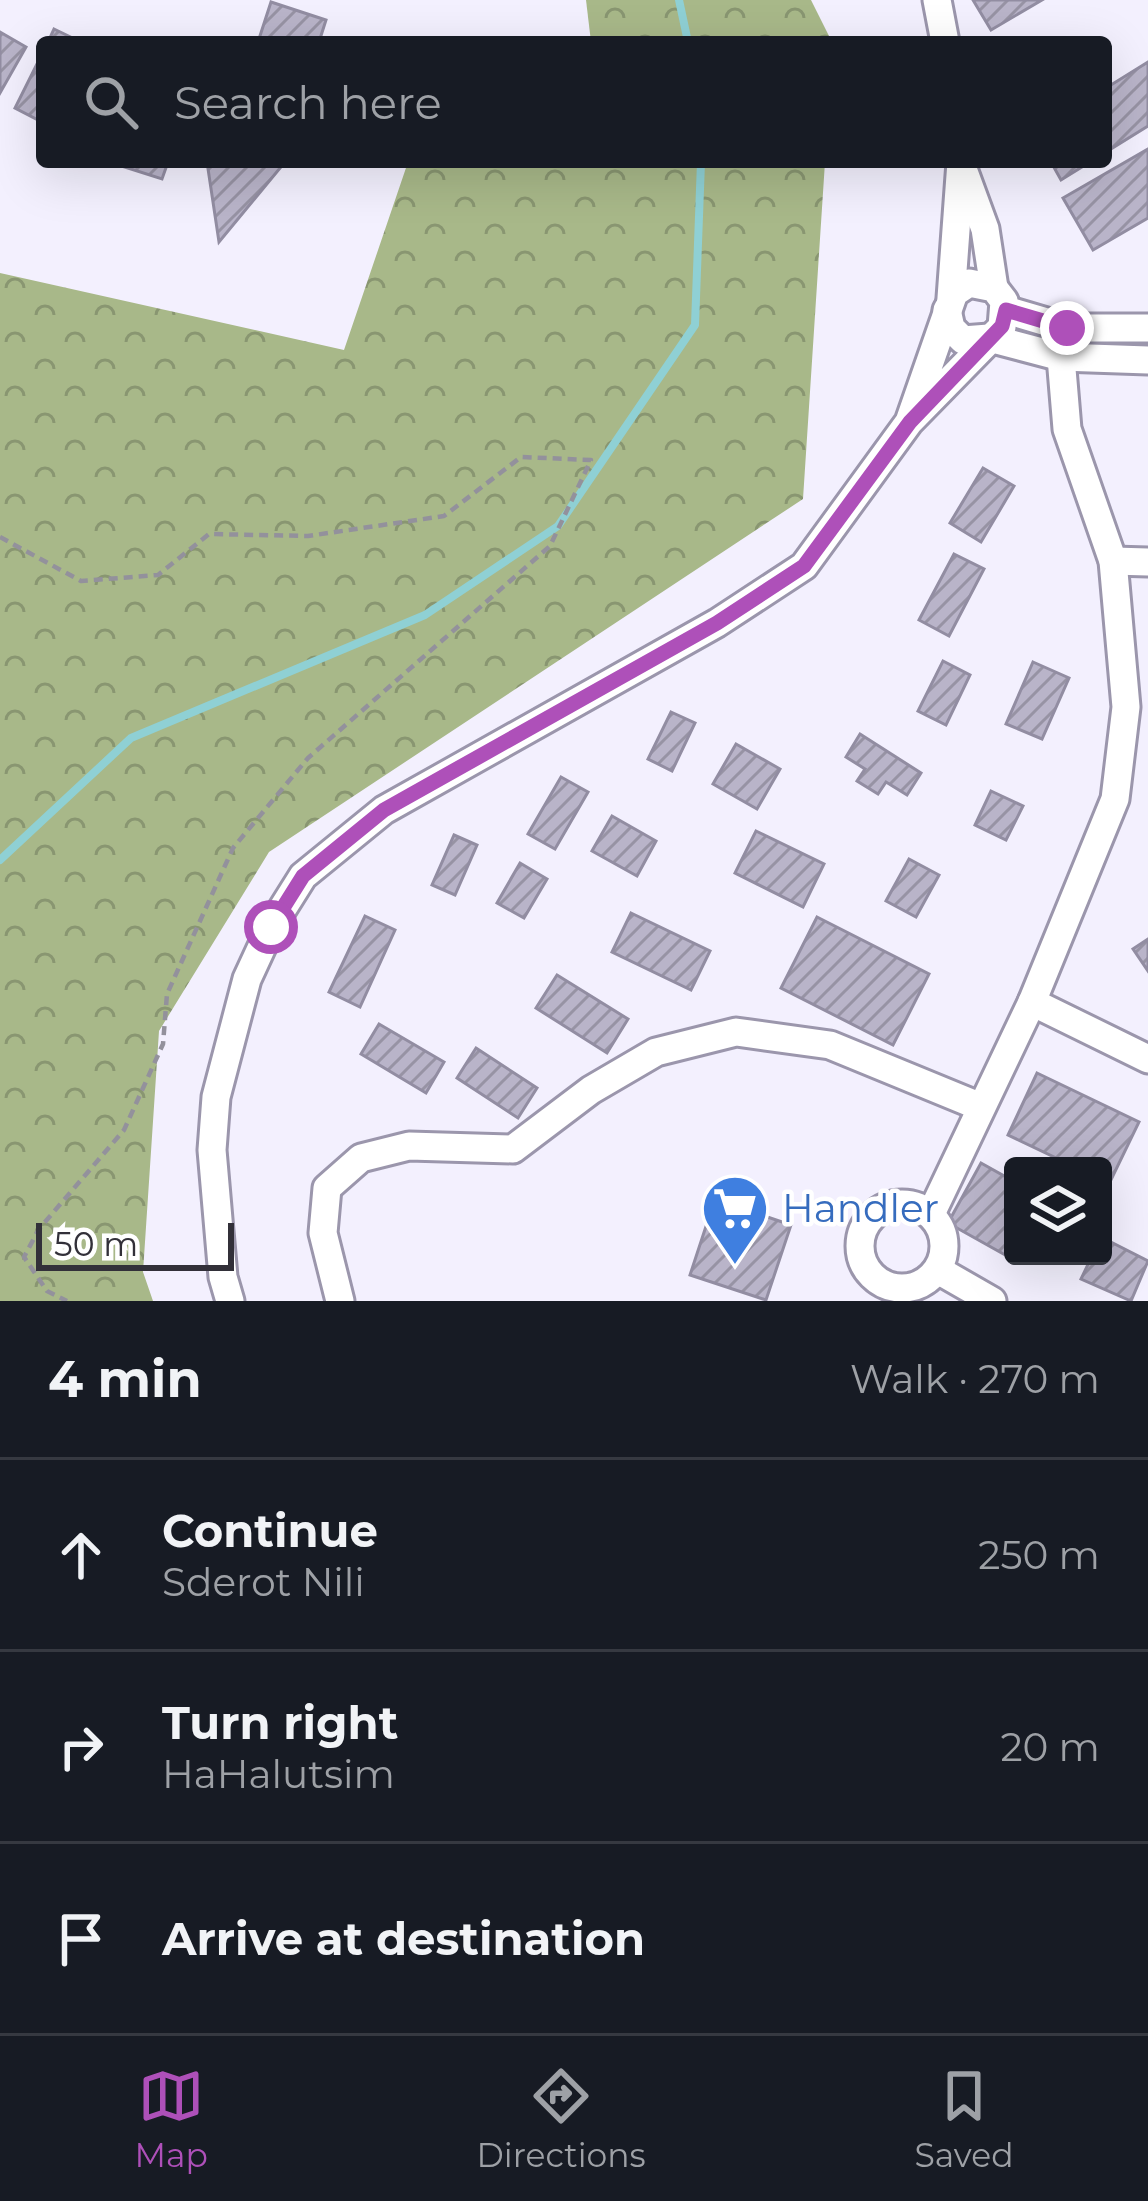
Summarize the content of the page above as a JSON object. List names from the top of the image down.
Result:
{
  "places": {
    "supermarket": ["Handler"]
  },
  "scale_bar": "50 m",
  "page": {
    "search": "Search here",
    "scale": "50 m",
    "heading": ["4 min", "Walk · 270 m"],
    "list": [
      ["Continue", "Sderot Nili", "250 m"],
      ["Turn right", "HaHalutsim", "20 m"],
      "Arrive at destination"
    ],
    "nav": ["Map", "Directions", "Saved"]
  }
}
